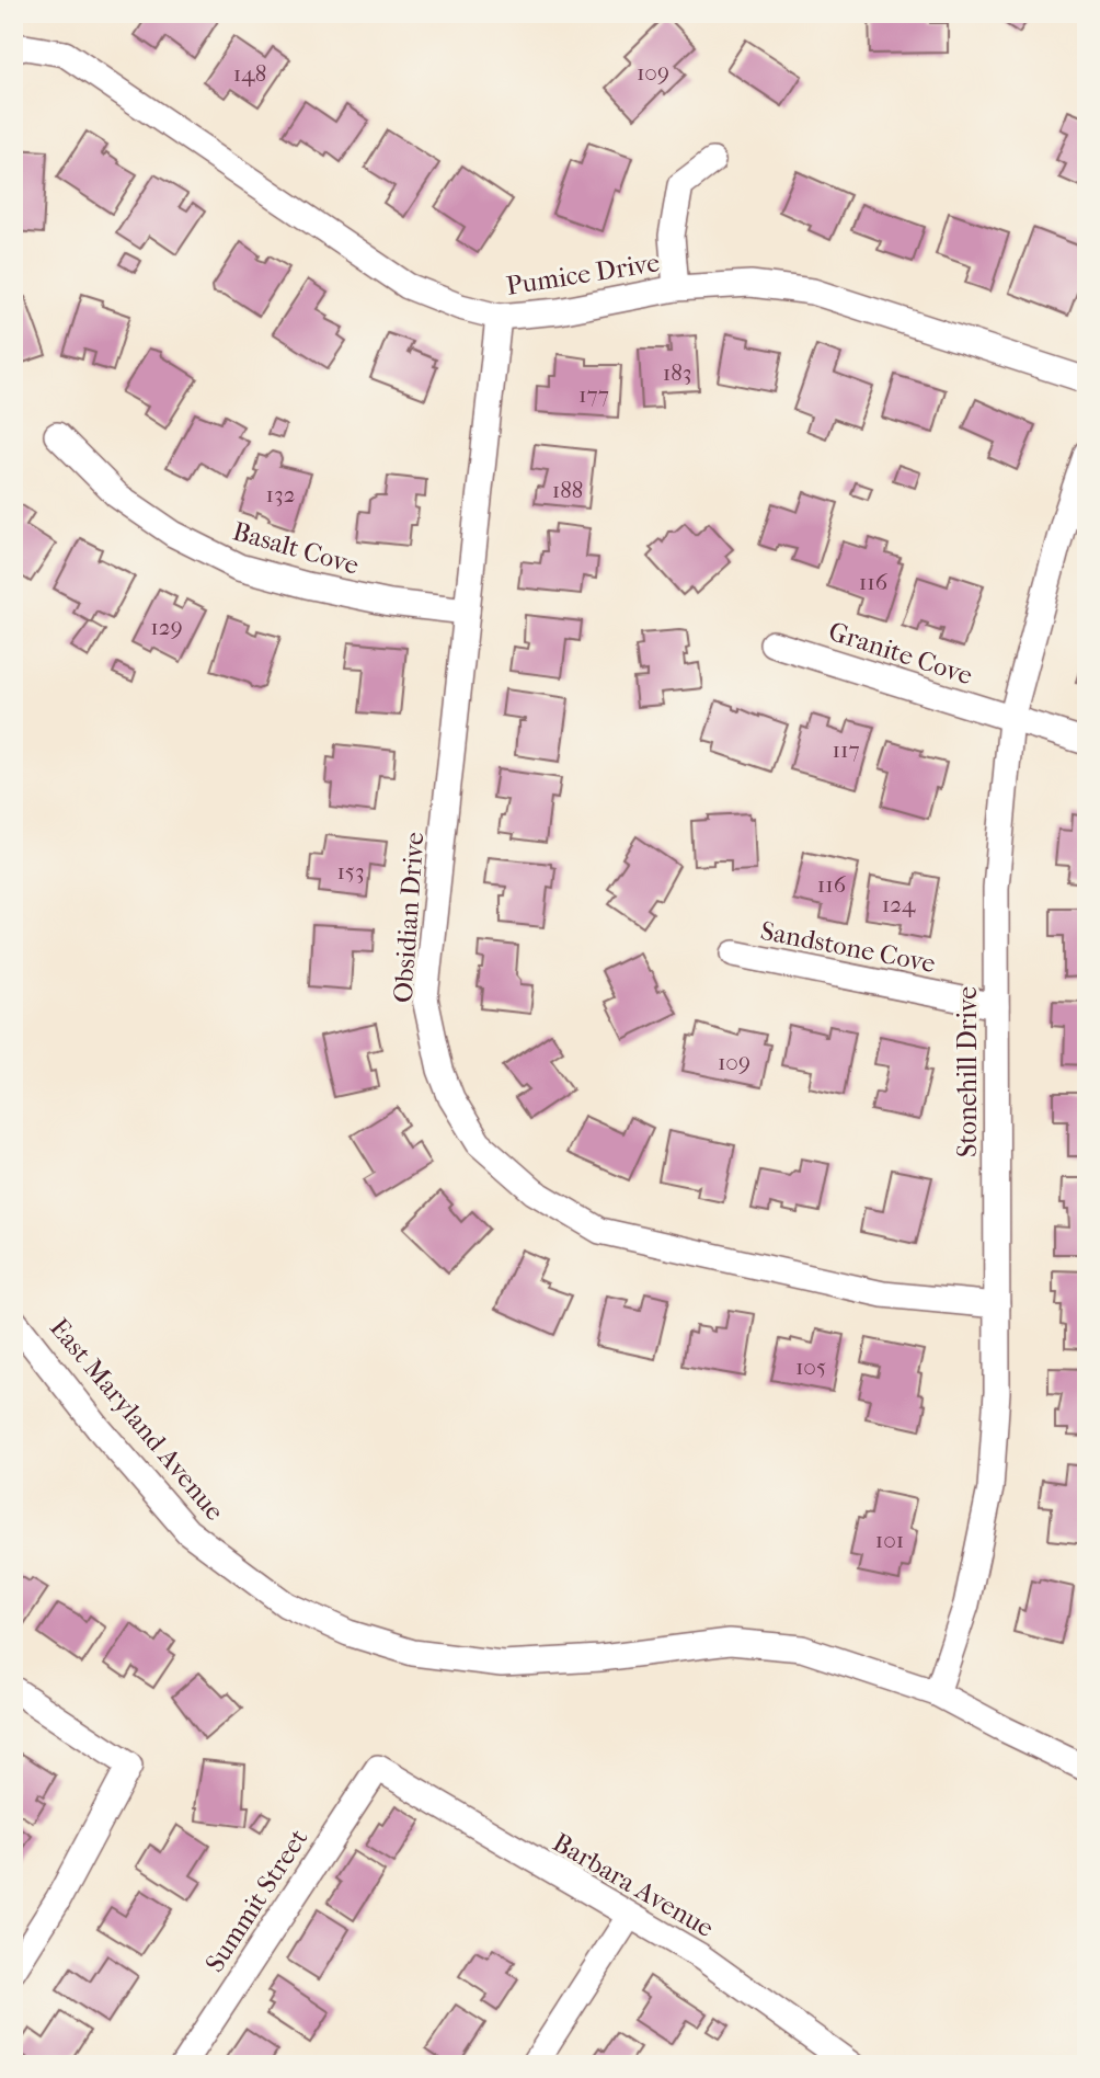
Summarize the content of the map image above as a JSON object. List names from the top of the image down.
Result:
{
  "streets": {
    "street": [
      "Pumice Drive",
      "Basalt Cove",
      "Granite Cove",
      "Obsidian Drive",
      "Sandstone Cove",
      "Stonehill Drive",
      "East Maryland Avenue",
      "Barbara Avenue",
      "Summit Street"
    ]
  },
  "crossings": [
    ["Pumice Drive", "Obsidian Drive"],
    ["Basalt Cove", "Obsidian Drive"],
    ["Granite Cove", "Stonehill Drive"],
    ["Obsidian Drive", "Stonehill Drive"],
    ["Sandstone Cove", "Stonehill Drive"],
    ["Stonehill Drive", "East Maryland Avenue"],
    ["Barbara Avenue", "Summit Street"]
  ],
  "house_numbers": [
    "109",
    "148",
    "183",
    "177",
    "188",
    "132",
    "116",
    "129",
    "117",
    "153",
    "116",
    "124",
    "109",
    "105",
    "101"
  ]
}
